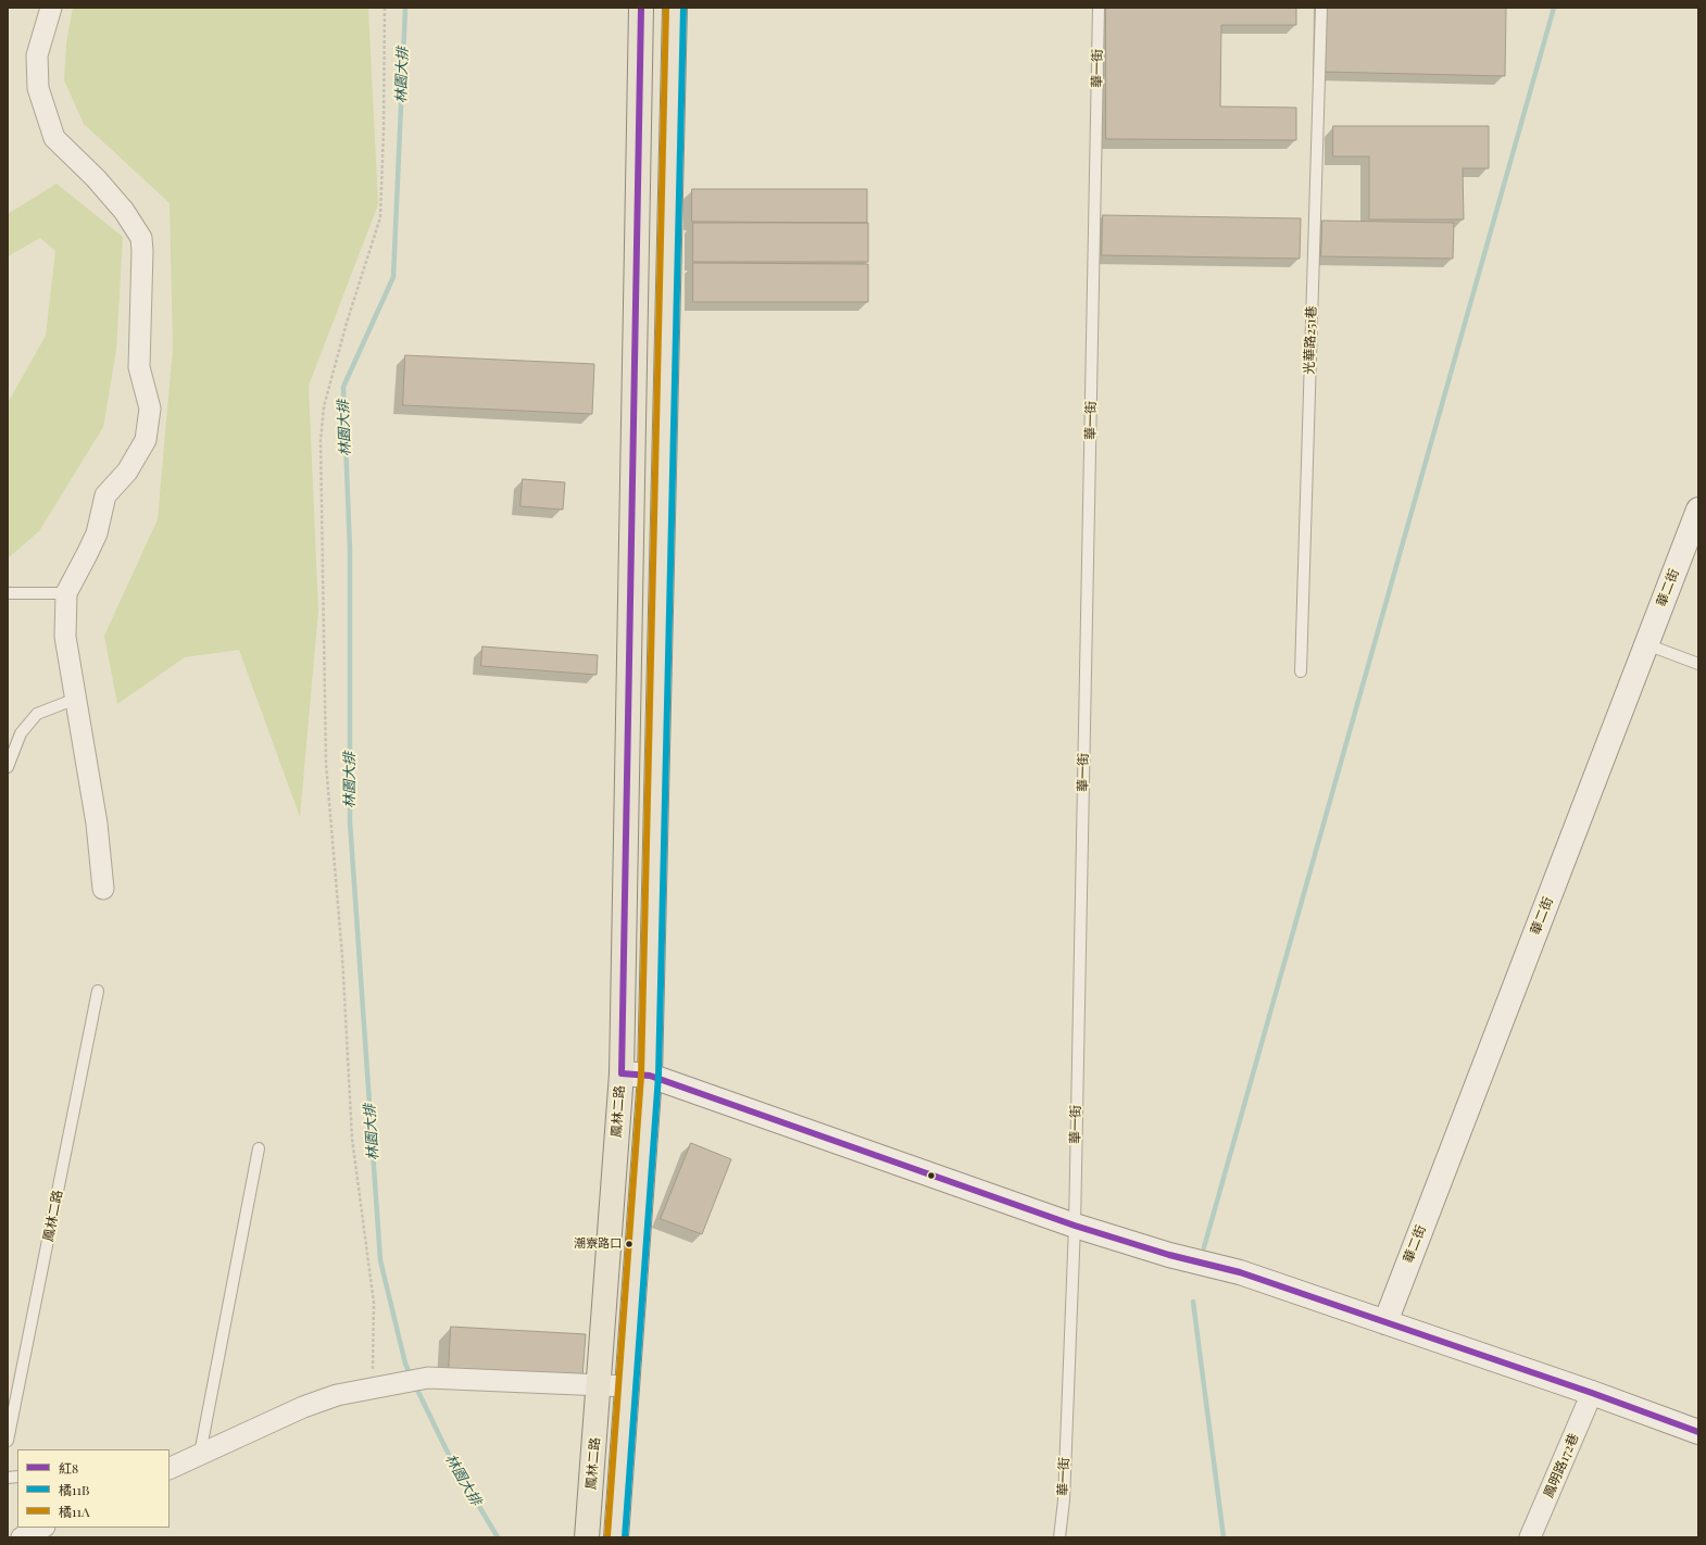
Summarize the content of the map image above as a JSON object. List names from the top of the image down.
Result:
{
  "streets": {
    "main road": ["鳳林二路"],
    "street": ["華二街", "鳳明路172巷"],
    "lane": ["華一街", "光華路251巷"]
  },
  "water": ["林園大排"],
  "places": ["潮寮路口"],
  "lines": ["transit line 紅8", "transit line 橘11B", "transit line 橘11A"],
  "legend": ["紅8", "橘11B", "橘11A"]
}
